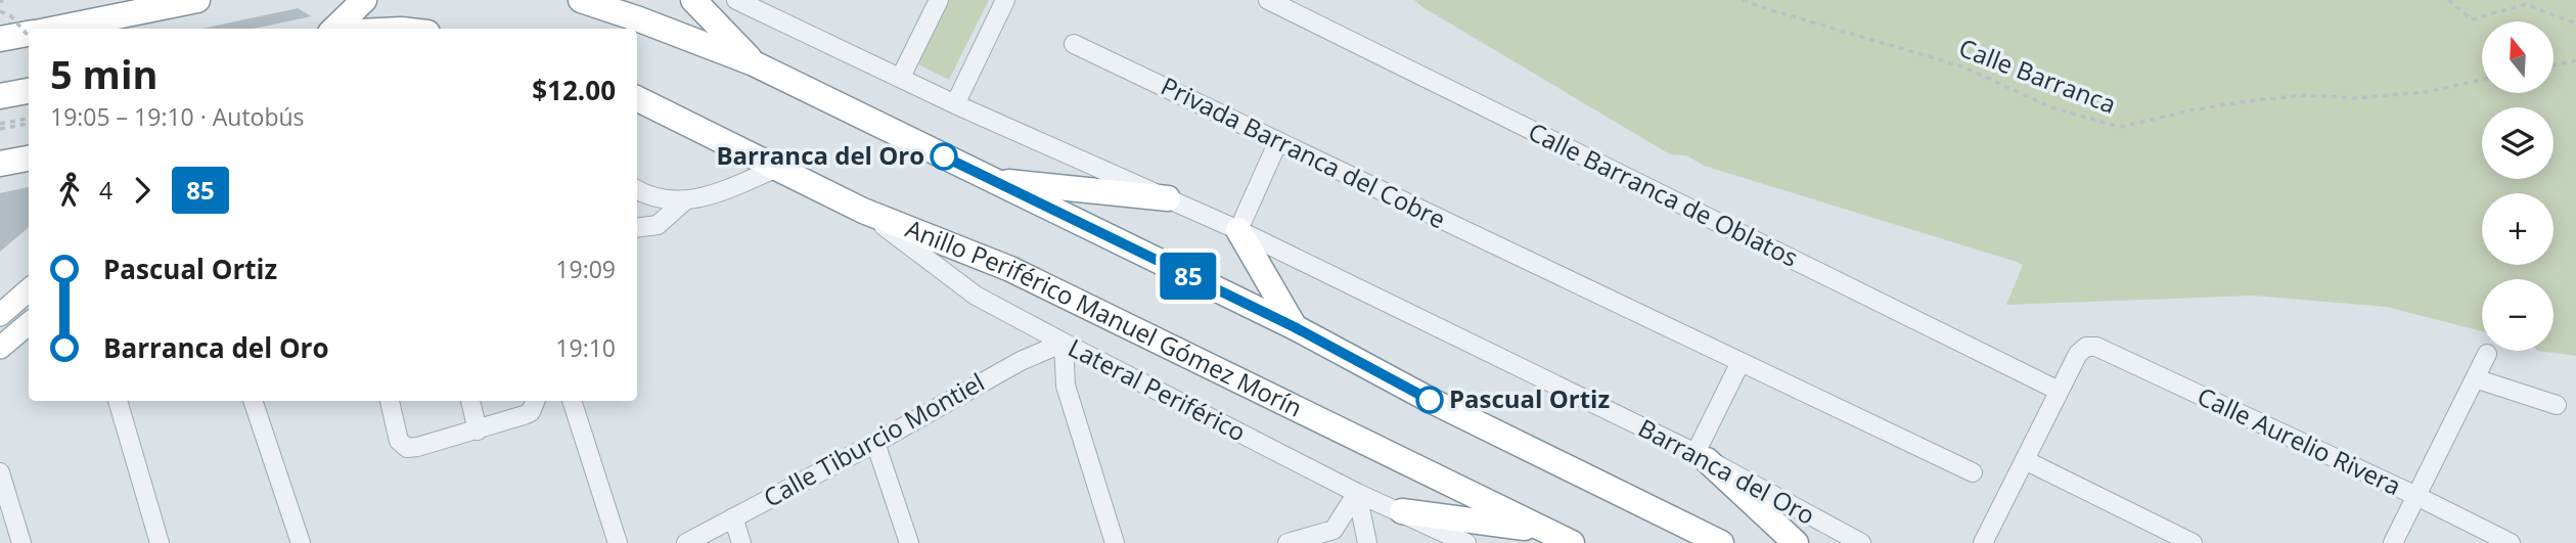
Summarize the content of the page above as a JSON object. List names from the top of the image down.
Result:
{
  "streets": {
    "highway": ["Anillo Periférico Manuel Gómez Morín"],
    "street": [
      "Privada Barranca del Cobre",
      "Calle Barranca de Oblatos",
      "Lateral Periférico",
      "Calle Tiburcio Montiel",
      "Calle Aurelio Rivera",
      "Barranca del Oro"
    ],
    "path": ["Calle Barranca"]
  },
  "crossings": [
    ["Calle Barranca de Oblatos", "Calle Aurelio Rivera"],
    ["Anillo Periférico Manuel Gómez Morín", "Lateral Periférico"],
    ["Lateral Periférico", "Calle Tiburcio Montiel"]
  ],
  "places": ["Barranca del Oro", "Pascual Ortiz"],
  "lines": ["bus line 85"],
  "north": "top",
  "page": {
    "on_map": "85",
    "map_buttons": ["+", "−"],
    "heading": ["5 min", "19:05 – 19:10 · Autobús", "$12.00"],
    "legs": ["4", "85"],
    "list": [
      {
        "name": "Pascual Ortiz",
        "value": "19:09"
      },
      {
        "name": "Barranca del Oro",
        "value": "19:10"
      }
    ]
  }
}
